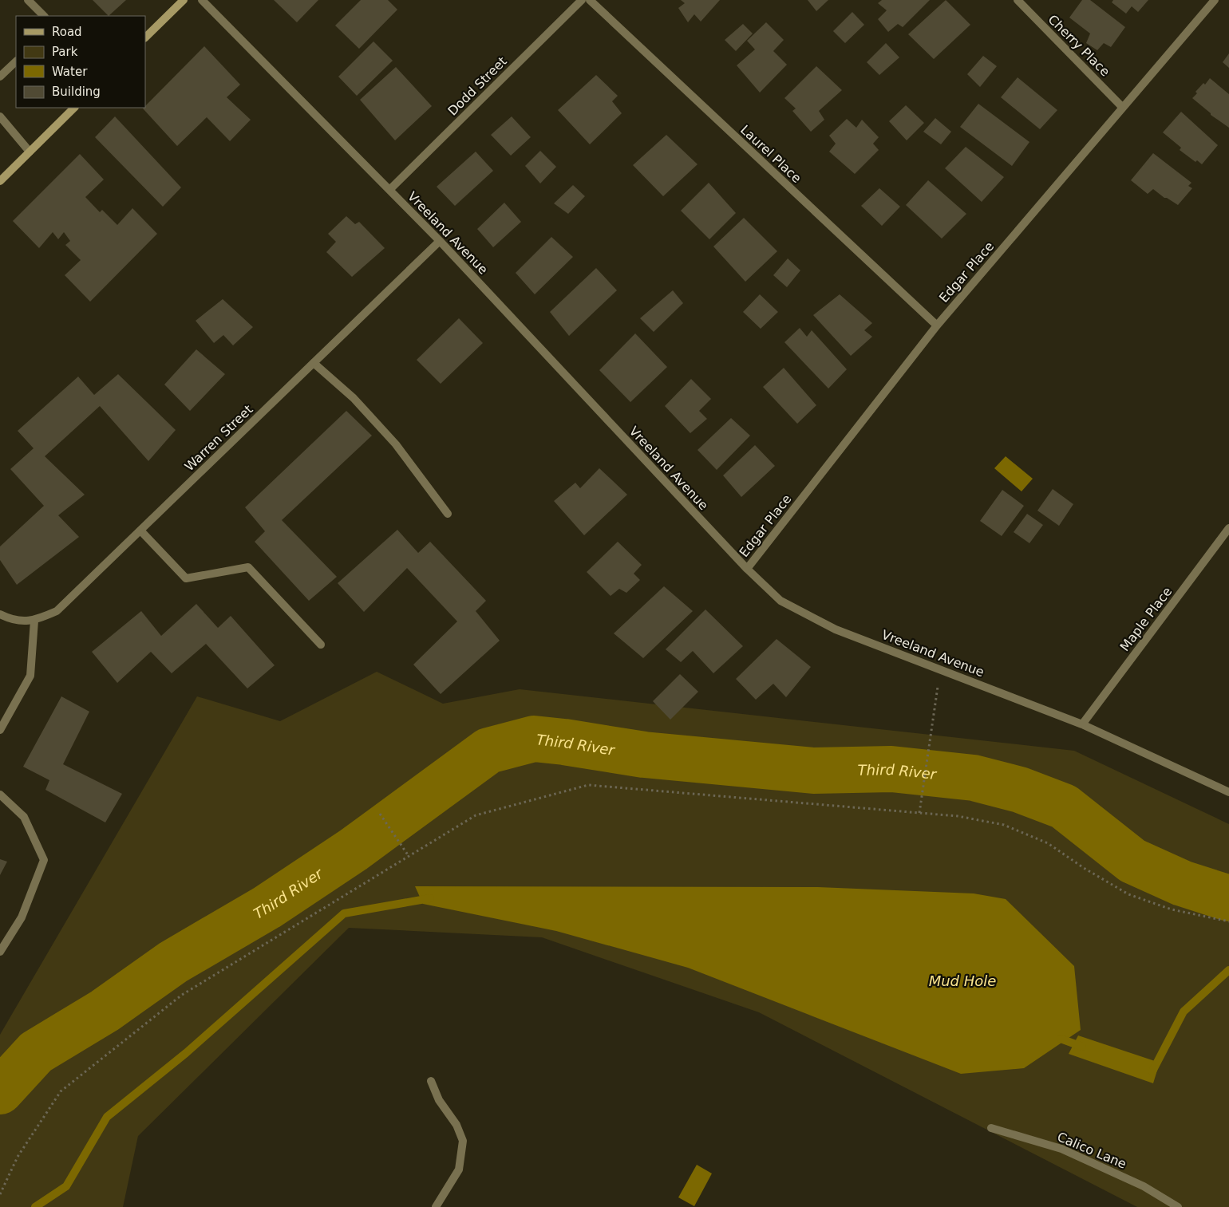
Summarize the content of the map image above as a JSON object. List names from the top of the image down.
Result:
{
  "streets": {
    "street": [
      "Cherry Place",
      "Dodd Street",
      "Laurel Place",
      "Vreeland Avenue",
      "Edgar Place",
      "Warren Street",
      "Maple Place",
      "Calico Lane"
    ]
  },
  "crossings": [
    ["Cherry Place", "Edgar Place"],
    ["Dodd Street", "Vreeland Avenue"],
    ["Laurel Place", "Edgar Place"],
    ["Vreeland Avenue", "Edgar Place"],
    ["Vreeland Avenue", "Warren Street"],
    ["Vreeland Avenue", "Maple Place"]
  ],
  "water": ["Third River", "Mud Hole"],
  "legend": [
    "Road",
    "Park",
    "Water",
    "Building"
  ]
}
